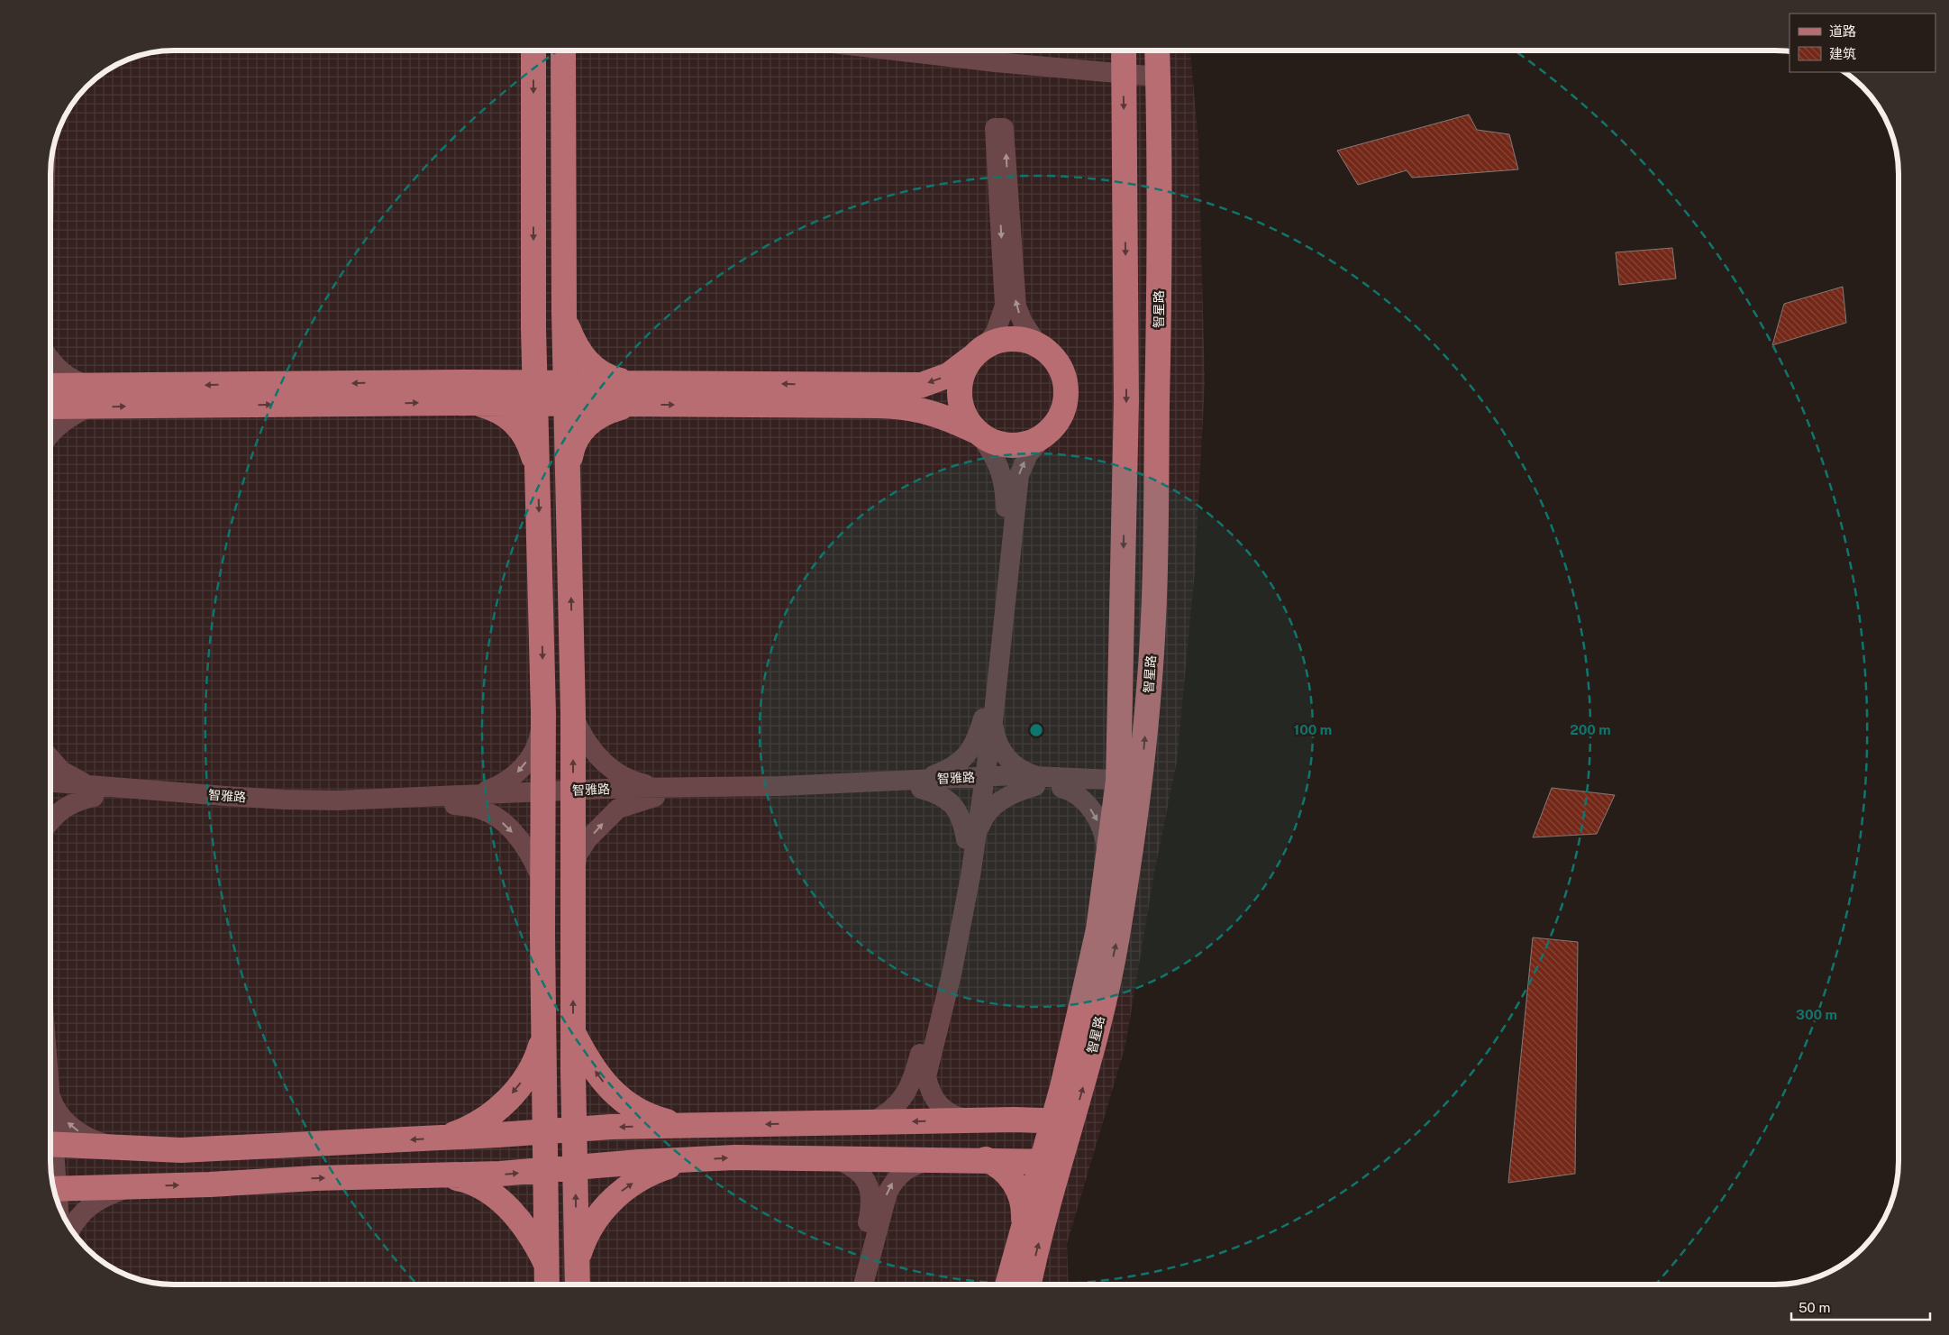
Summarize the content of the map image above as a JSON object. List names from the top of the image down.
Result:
{
  "streets": {
    "main road": ["智星路"],
    "street": ["智雅路"]
  },
  "crossings": [
    ["智星路", "智雅路"]
  ],
  "legend": ["道路", "建筑"],
  "scale_bar": "50 m",
  "rings": ["100 m", "200 m", "300 m"]
}
